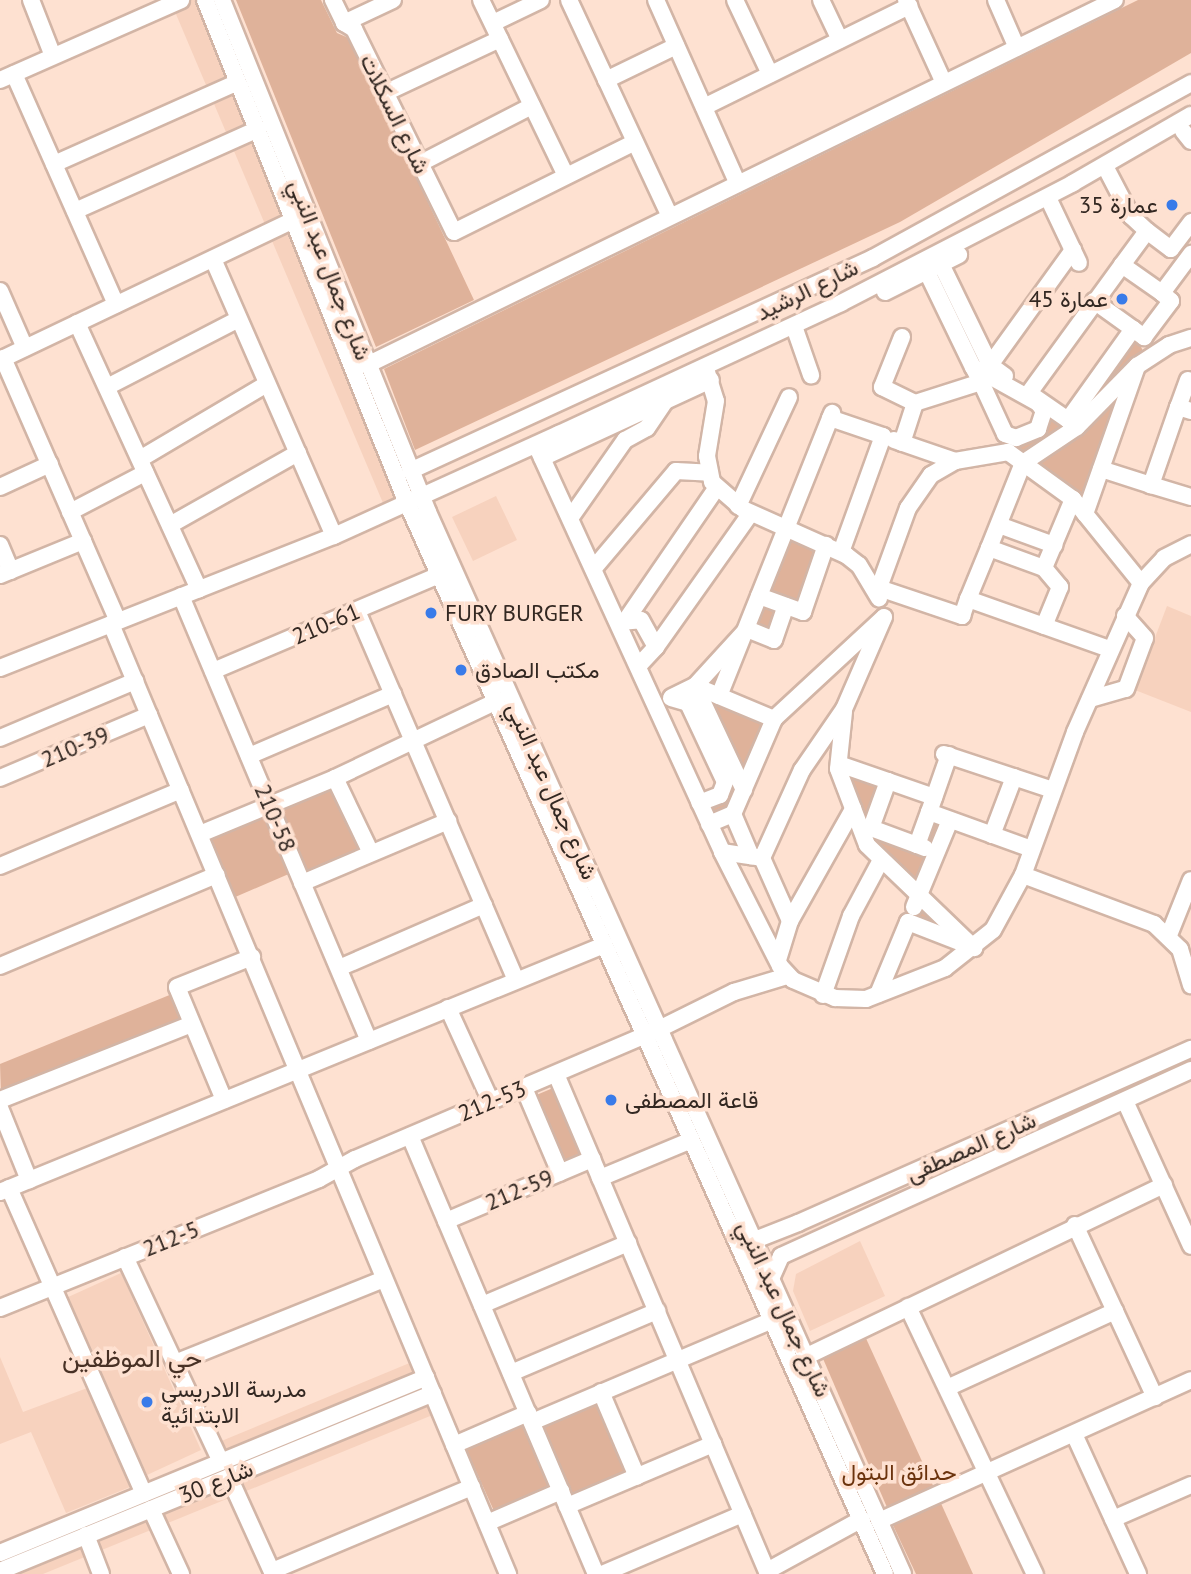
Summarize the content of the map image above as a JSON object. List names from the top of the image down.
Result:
{
  "streets": {
    "street": [
      "شارع السكلات",
      "شارع جمال عبد النبي",
      "شارع الرشيد",
      "210-61",
      "210-39",
      "210-58",
      "212-53",
      "شارع المصطفى",
      "212-59",
      "212-5",
      "شارع 30"
    ]
  },
  "crossings": [
    ["شارع جمال عبد النبي", "شارع الرشيد"],
    ["شارع جمال عبد النبي", "210-61"],
    ["شارع جمال عبد النبي", "212-53"],
    ["شارع جمال عبد النبي", "شارع المصطفى"],
    ["شارع الرشيد", "210-58"],
    ["210-61", "210-58"],
    ["212-53", "212-5"]
  ],
  "districts": ["حي الموظفين"],
  "parks": ["حدائق البتول"],
  "places": [
    "عمارة 35",
    "عمارة 45",
    "FURY BURGER",
    "مكتب الصادق",
    "قاعة المصطفى",
    "مدرسة الادريسي الابتدائية"
  ]
}
